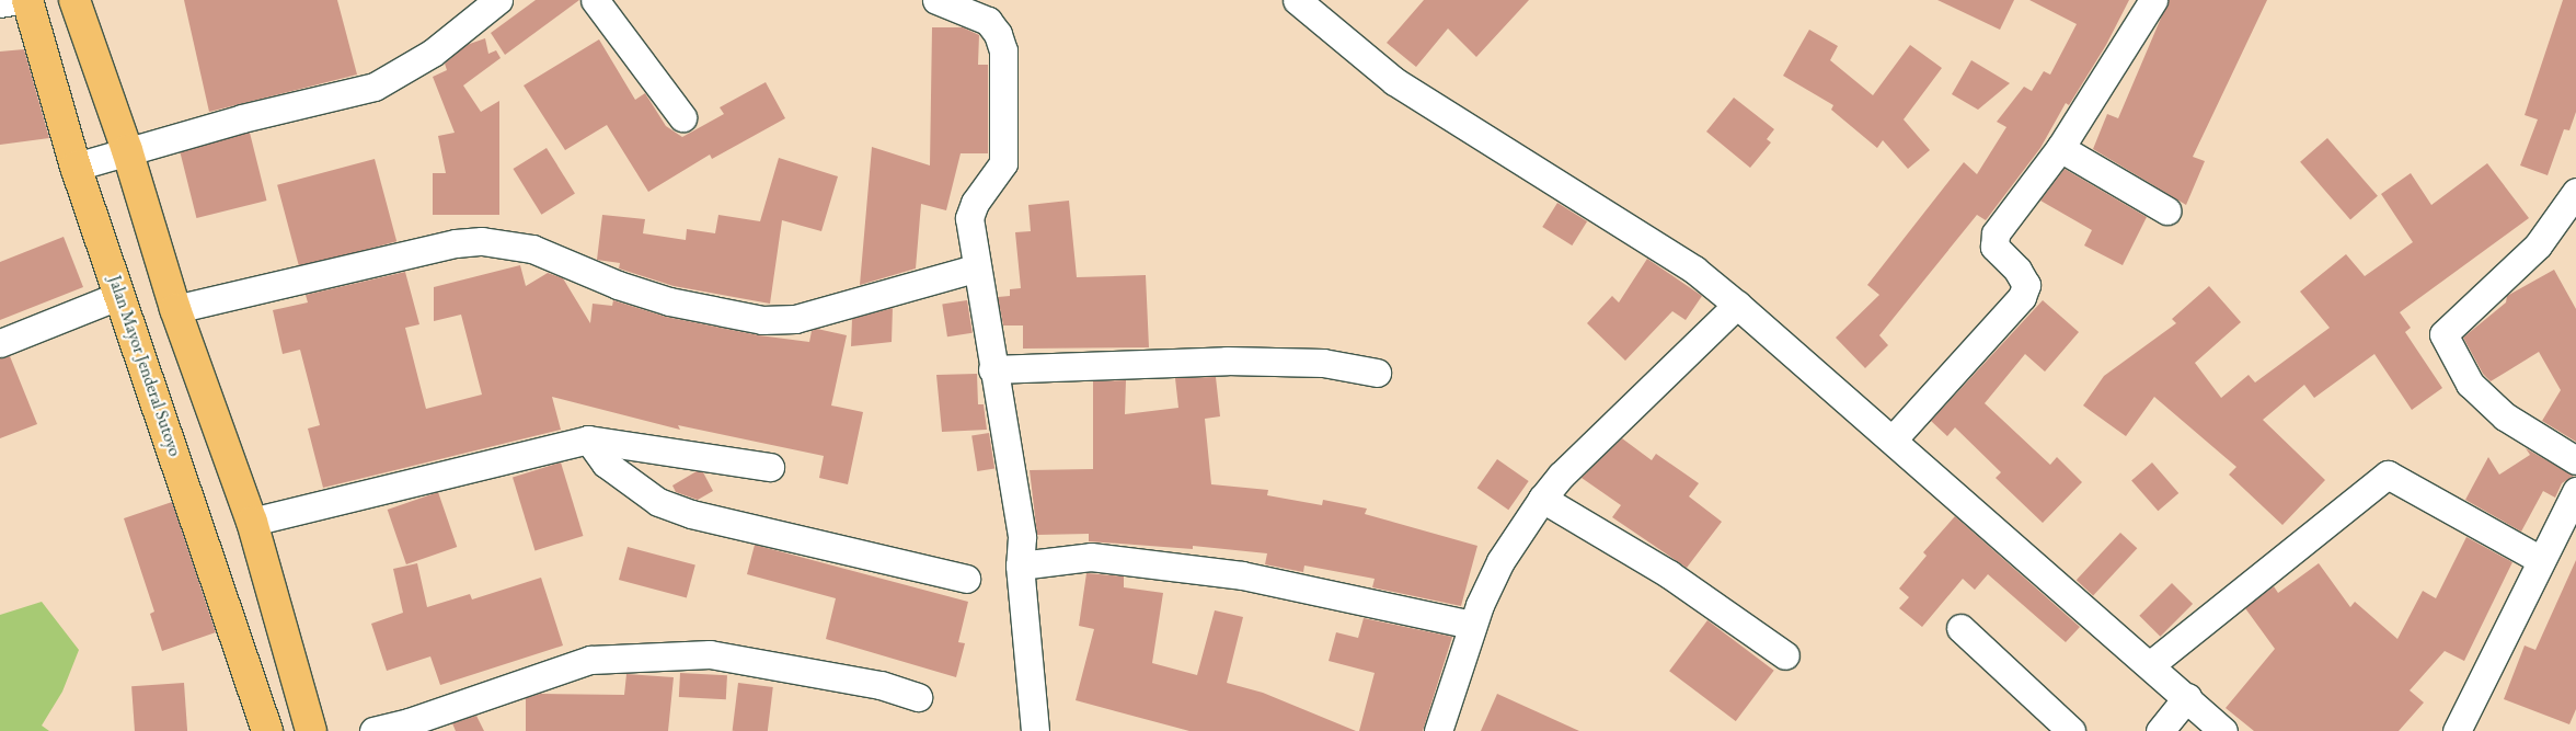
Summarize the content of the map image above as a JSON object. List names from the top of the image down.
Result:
{
  "streets": {
    "main road": ["Jalan Mayor Jenderal Sutoyo"]
  }
}
